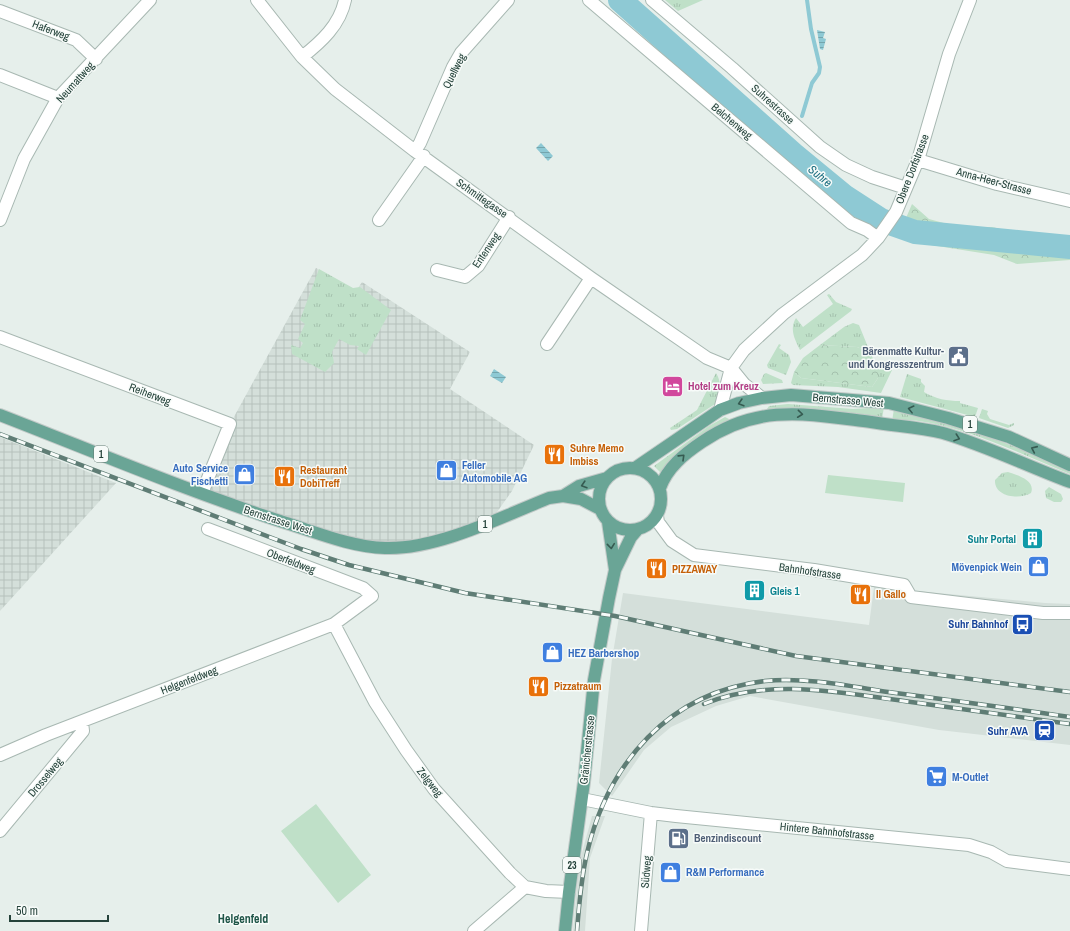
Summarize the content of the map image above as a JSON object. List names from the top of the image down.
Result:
{
  "streets": {
    "main road": [
      "Bernstrasse West",
      "1",
      "Gränicherstrasse",
      "23"
    ],
    "street": [
      "Haferweg",
      "Quellweg",
      "Neumattweg",
      "Suhrestrasse",
      "Belchenweg",
      "Obere Dorfstrasse",
      "Anna-Heer-Strasse",
      "Schmittegasse",
      "Entenweg",
      "Reiherweg",
      "Oberfeldweg",
      "Bahnhofstrasse",
      "Helgenfeldweg",
      "Drosselweg",
      "Zelgweg",
      "Hintere Bahnhofstrasse",
      "Südweg"
    ]
  },
  "crossings": [
    ["Haferweg", "Neumattweg"],
    ["Quellweg", "Schmittegasse"],
    ["Suhrestrasse", "Obere Dorfstrasse"],
    ["Belchenweg", "Obere Dorfstrasse"],
    ["Obere Dorfstrasse", "Anna-Heer-Strasse"],
    ["Obere Dorfstrasse", "Schmittegasse"],
    ["Schmittegasse", "Entenweg"],
    ["Reiherweg", "Bernstrasse West"],
    ["Bernstrasse West", "1"],
    ["Bernstrasse West", "Bahnhofstrasse"],
    ["Bernstrasse West", "Gränicherstrasse"],
    ["1", "Bahnhofstrasse"],
    ["1", "Gränicherstrasse"],
    ["Oberfeldweg", "Helgenfeldweg"],
    ["Bahnhofstrasse", "Gränicherstrasse"],
    ["Helgenfeldweg", "Drosselweg"],
    ["Helgenfeldweg", "Zelgweg"],
    ["Gränicherstrasse", "Hintere Bahnhofstrasse"],
    ["Hintere Bahnhofstrasse", "Südweg"]
  ],
  "districts": ["Helgenfeld"],
  "water": ["Suhre"],
  "places": {
    "public building": ["Bärenmatte Kultur- und Kongresszentrum"],
    "hotel": ["Hotel zum Kreuz"],
    "restaurant": [
      "Suhre Memo Imbiss",
      "Restaurant DobiTreff",
      "PIZZAWAY",
      "Il Gallo",
      "Pizzatraum"
    ],
    "shop": [
      "Feller Automobile AG",
      "Auto Service Fischetti",
      "Mövenpick Wein",
      "HEZ Barbershop",
      "R&M Performance"
    ],
    "building": ["Suhr Portal", "Gleis 1"],
    "bus stop": ["Suhr Bahnhof"],
    "station": ["Suhr AVA"],
    "supermarket": ["M-Outlet"],
    "fuel station": ["Benzindiscount"]
  },
  "scale_bar": "50 m"
}
